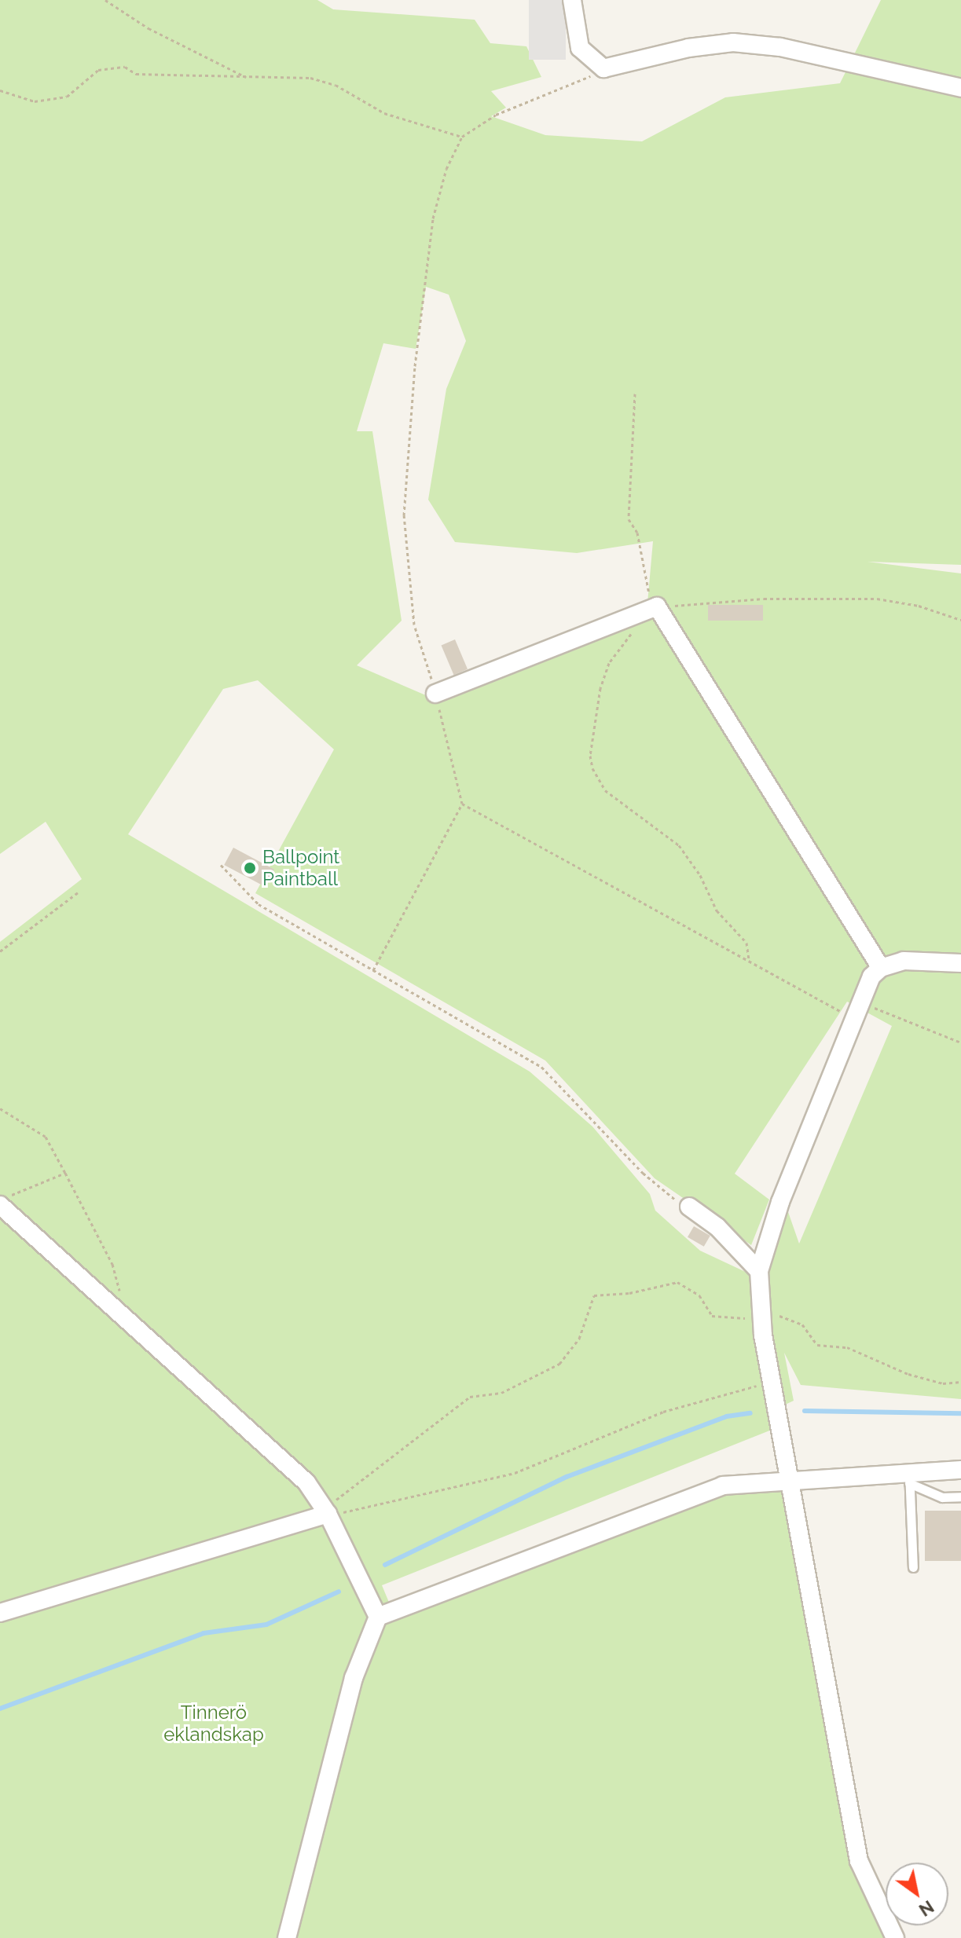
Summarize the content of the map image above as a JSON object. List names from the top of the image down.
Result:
{
  "parks": ["Tinnerö eklandskap"],
  "places": ["Ballpoint Paintball"],
  "north": "bottom right"
}
